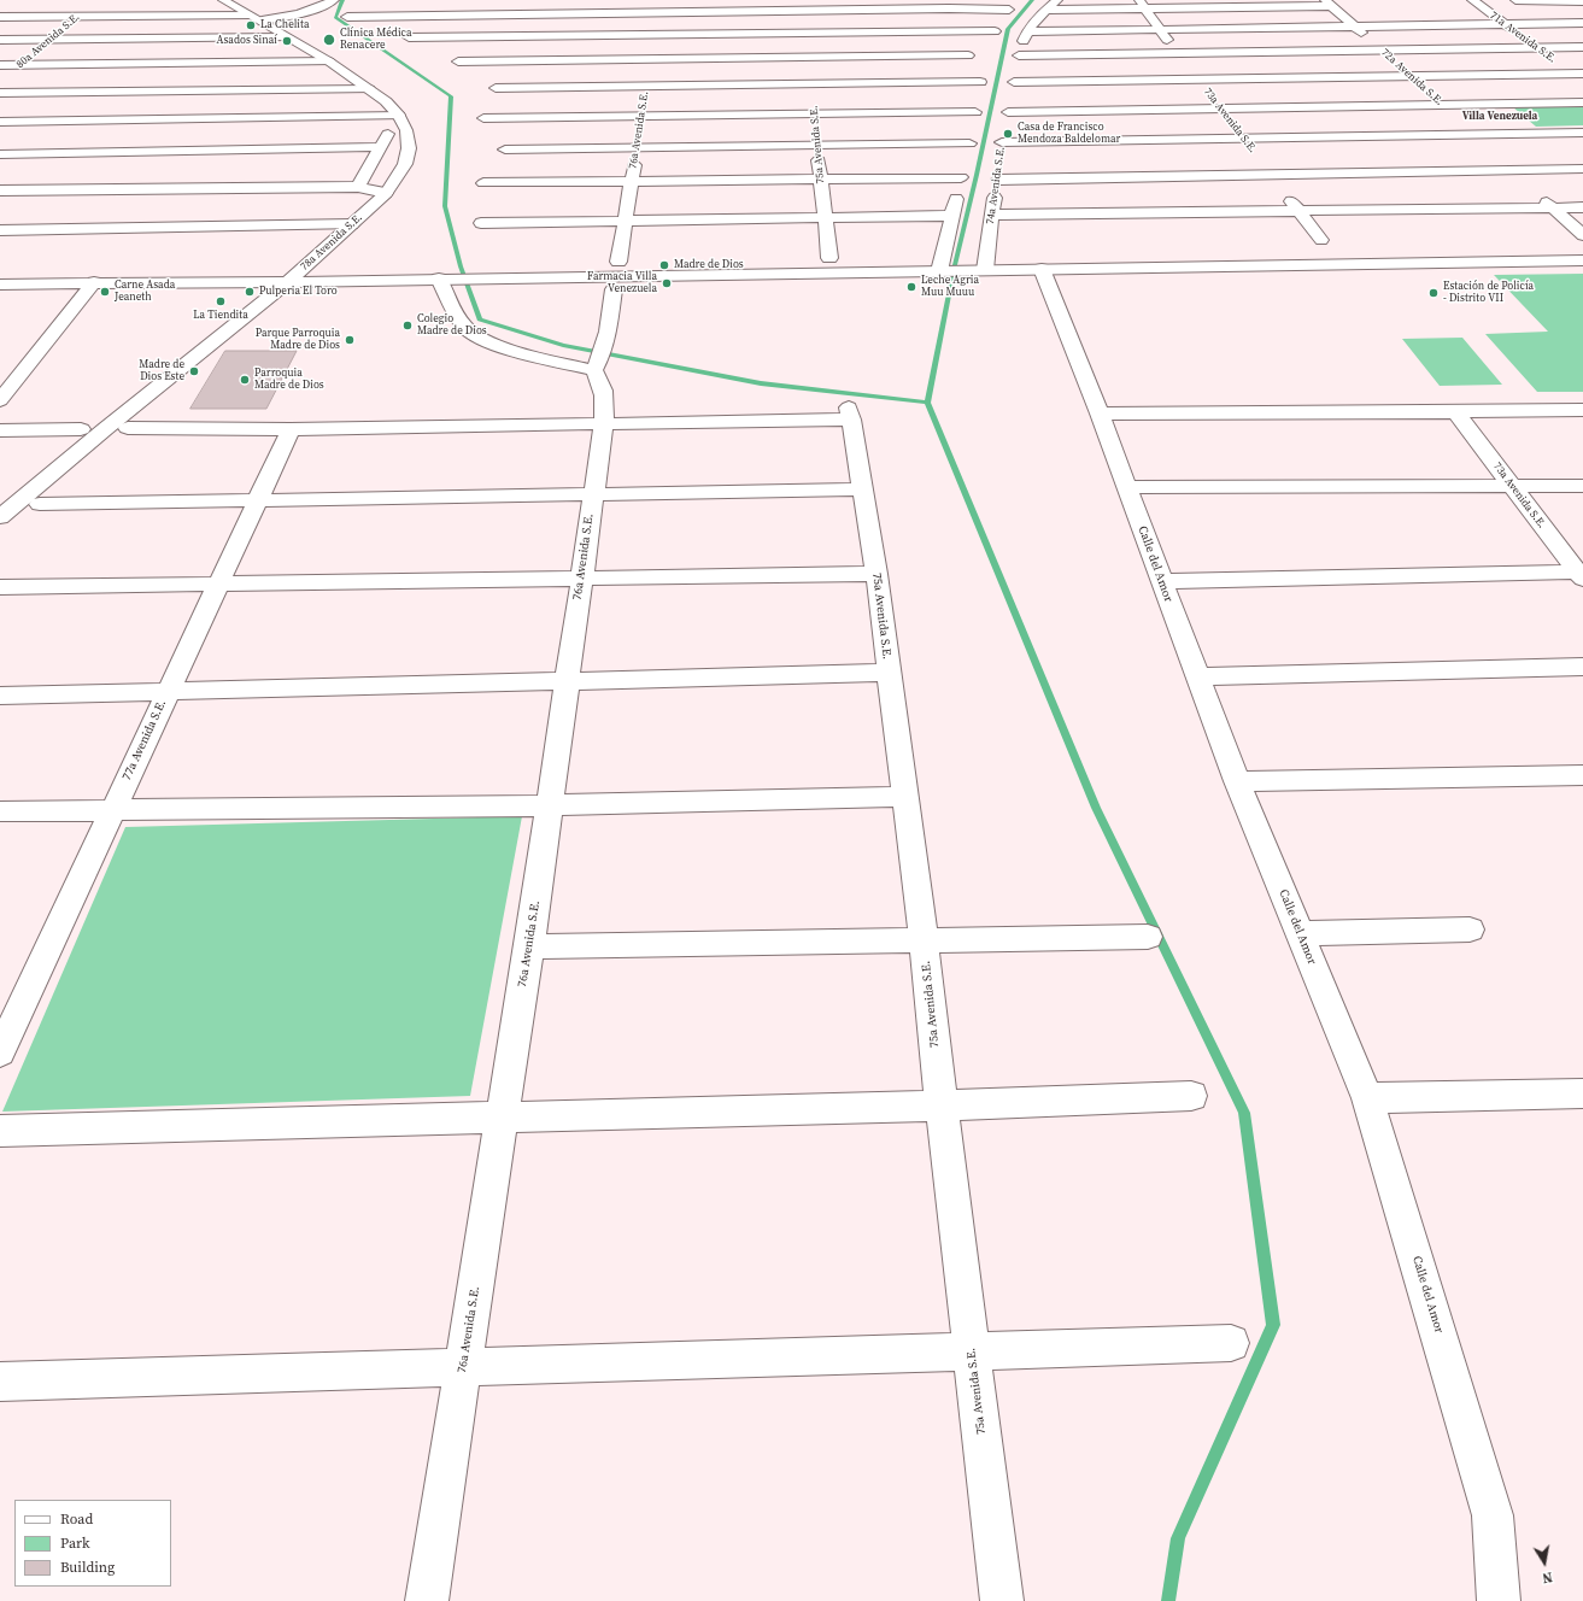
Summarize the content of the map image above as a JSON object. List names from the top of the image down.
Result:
{
  "streets": {
    "street": [
      "71a Avenida S.E.",
      "80a Avenida S.E.",
      "72a Avenida S.E.",
      "73a Avenida S.E.",
      "76a Avenida S.E.",
      "75a Avenida S.E.",
      "74a Avenida S.E.",
      "78a Avenida S.E.",
      "Calle del Amor",
      "77a Avenida S.E."
    ]
  },
  "crossings": [
    ["73a Avenida S.E.", "74a Avenida S.E."],
    ["76a Avenida S.E.", "75a Avenida S.E."]
  ],
  "districts": ["Villa Venezuela"],
  "places": [
    "La Chelita",
    "Clínica Médica Renacere",
    "Asados Sinaí",
    "Casa de Francisco Mendoza Baldelomar",
    "Madre de Dios",
    "Farmacia Villa Venezuela",
    "Leche Agria Muu Muuu",
    "Carne Asada Jeaneth",
    "Pulperia El Toro",
    "Estación de Policía - Distrito VII",
    "La Tiendita",
    "Colegio Madre de Dios",
    "Parque Parroquia Madre de Dios",
    "Madre de Dios Este",
    "Parroquia Madre de Dios"
  ],
  "legend": ["Road", "Park", "Building"],
  "north": "bottom"
}
